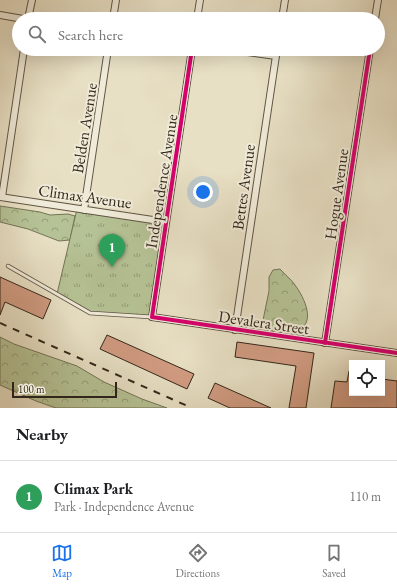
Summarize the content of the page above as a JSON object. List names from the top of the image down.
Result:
{
  "streets": {
    "street": [
      "Belden Avenue",
      "Independence Avenue",
      "Bettes Avenue",
      "Hogue Avenue",
      "Climax Avenue",
      "Devalera Street"
    ]
  },
  "crossings": [
    ["Belden Avenue", "Climax Avenue"],
    ["Independence Avenue", "Climax Avenue"],
    ["Independence Avenue", "Devalera Street"],
    ["Bettes Avenue", "Devalera Street"],
    ["Hogue Avenue", "Devalera Street"]
  ],
  "scale_bar": "100 m",
  "page": {
    "search": "Search here",
    "pins": "1",
    "scale": "100 m",
    "heading": "Nearby",
    "list": [
      {
        "mark": "1",
        "name": "Climax Park",
        "note": "Park · Independence Avenue",
        "value": "110 m"
      }
    ],
    "nav": ["Map", "Directions", "Saved"]
  }
}
